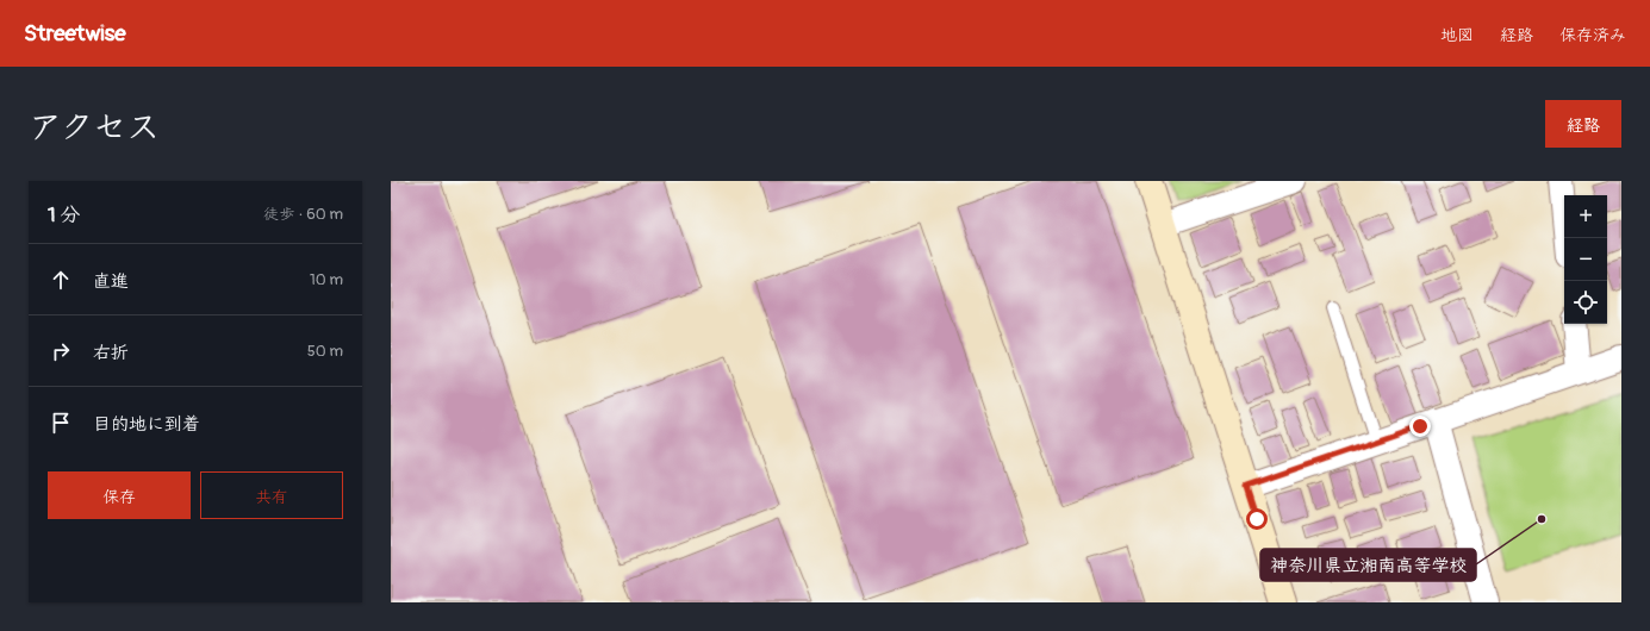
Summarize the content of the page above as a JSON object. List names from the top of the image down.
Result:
{
  "places": ["神奈川県立湘南高等学校"],
  "page": {
    "header": "Streetwise",
    "nav": ["地図", "経路", "保存済み"],
    "title": "アクセス",
    "buttons": [
      "経路",
      ["保存", "共有"]
    ],
    "heading": ["1 分", "徒歩 · 60 m"],
    "map_buttons": ["+", "−"],
    "list": [
      ["直進", "10 m"],
      ["右折", "50 m"],
      "目的地に到着"
    ]
  }
}
